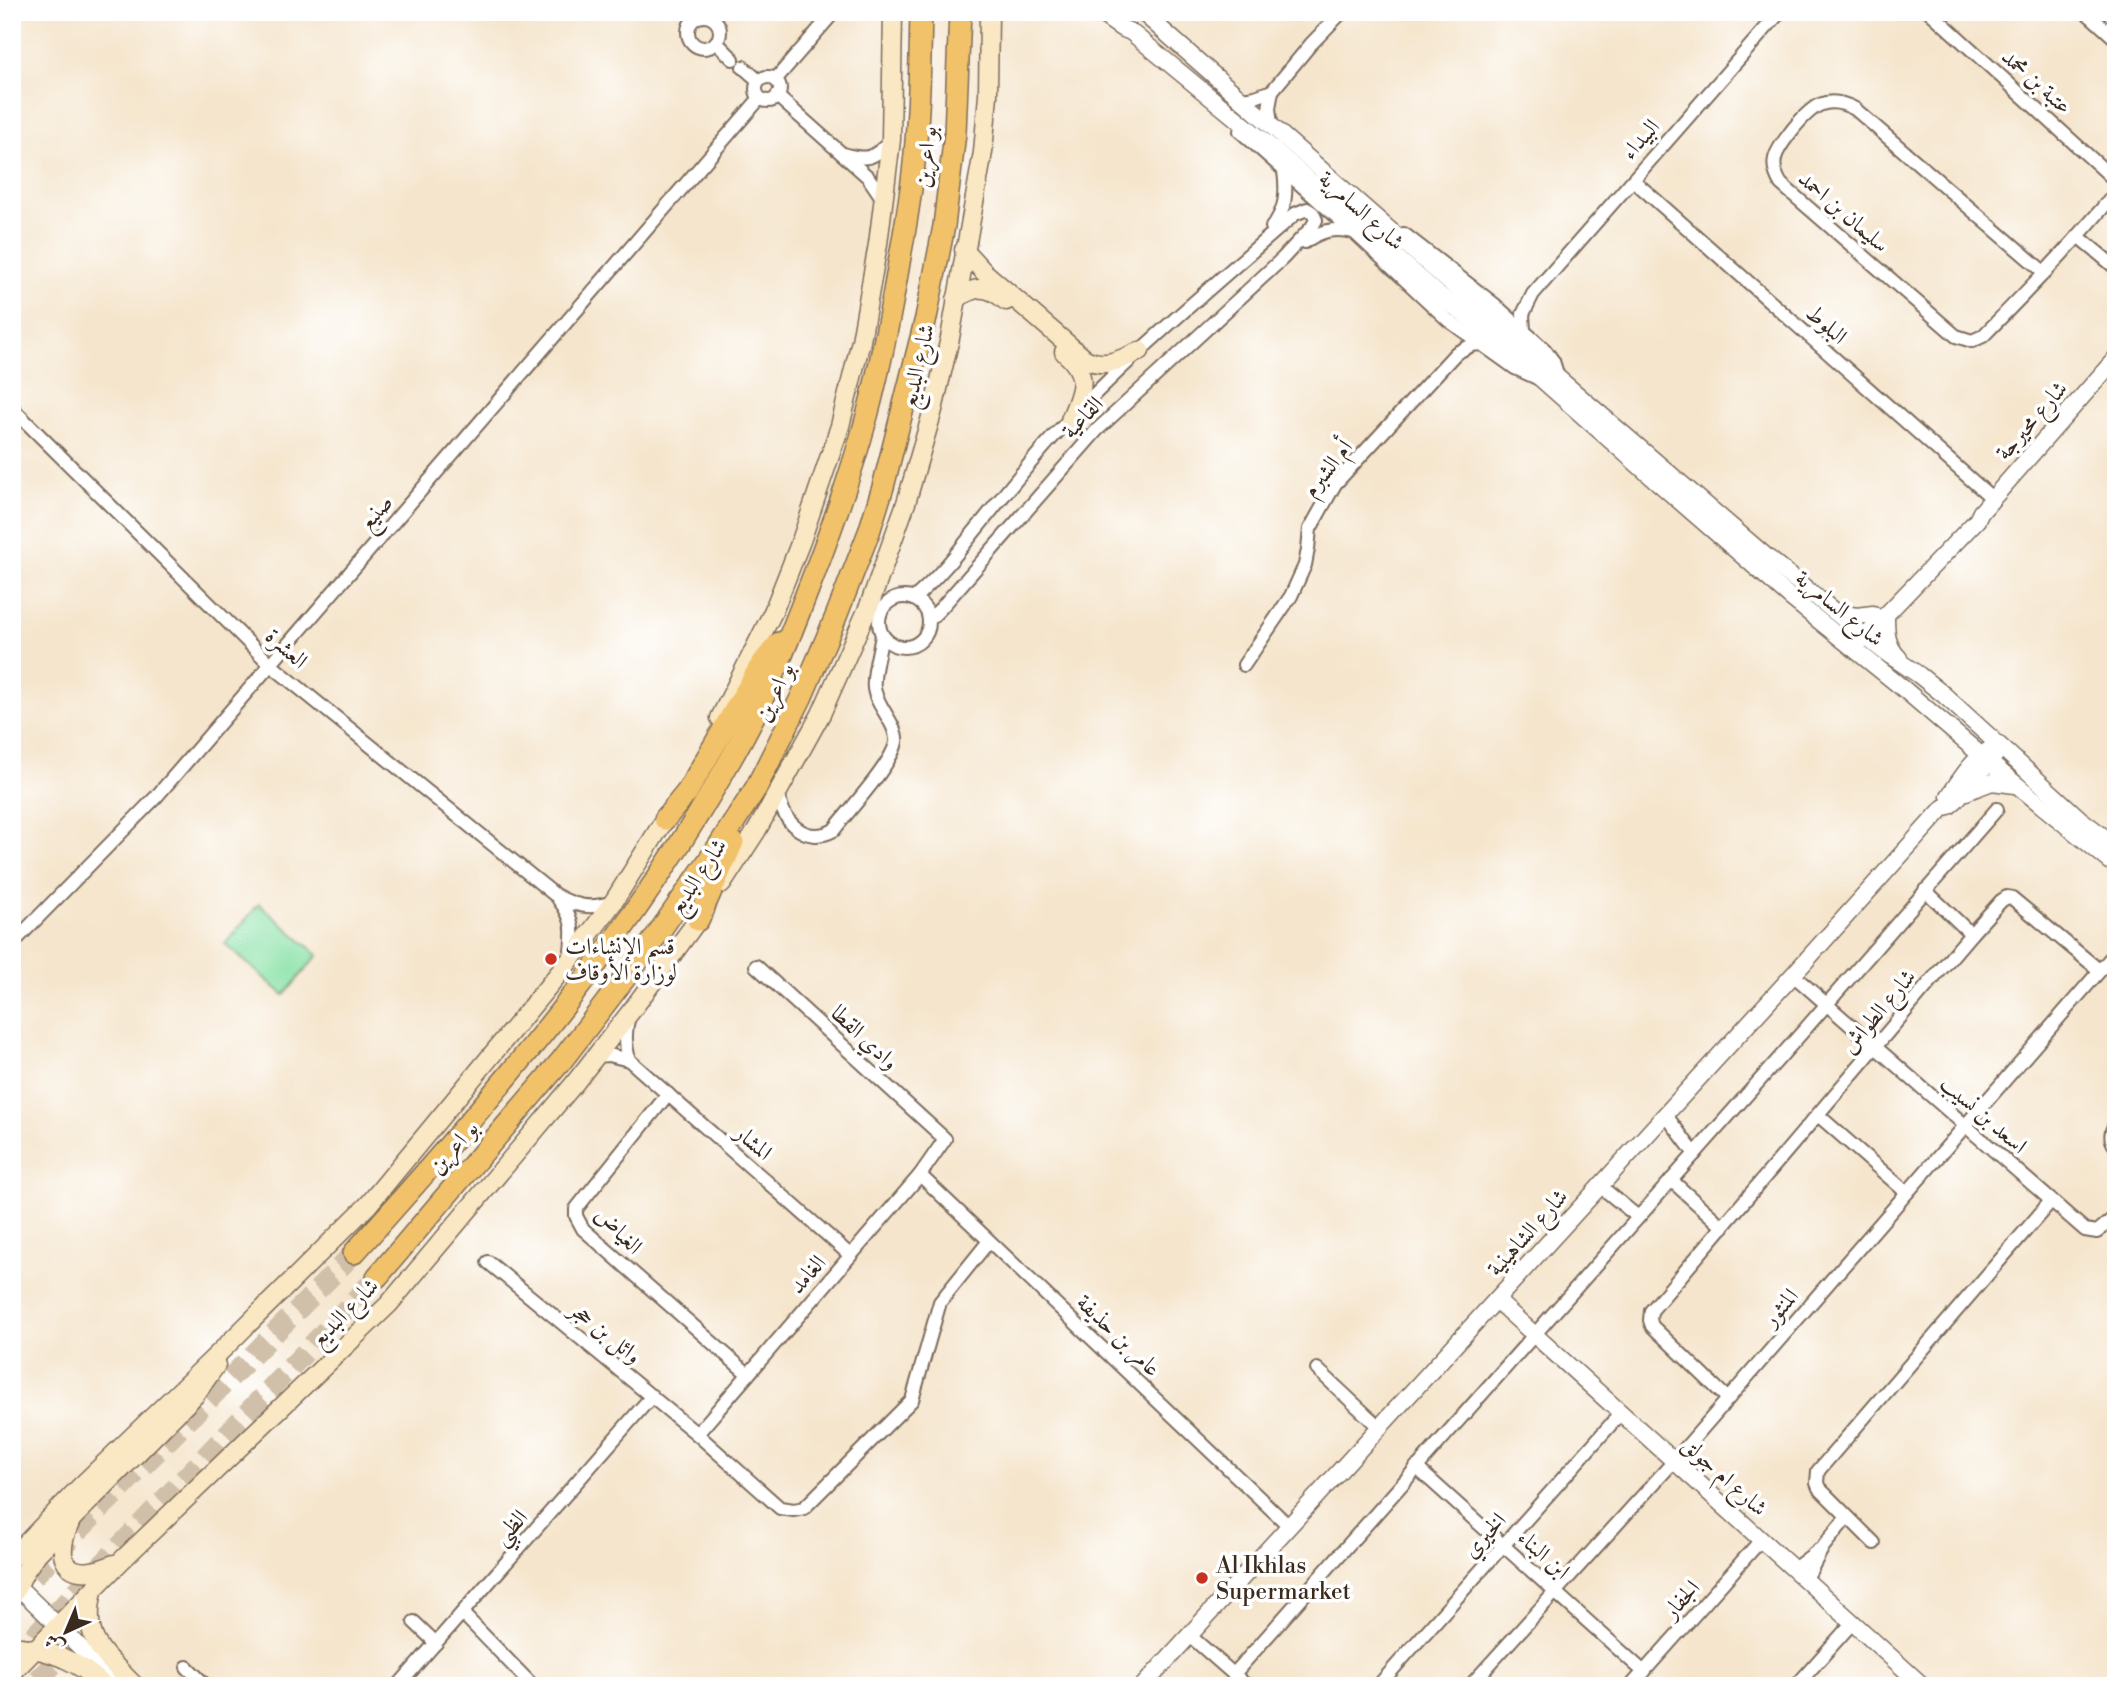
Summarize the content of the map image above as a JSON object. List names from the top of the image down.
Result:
{
  "streets": {
    "highway": ["بو اعرين"],
    "main road": ["شارع البديع"],
    "street": [
      "عتبة بن محمد",
      "البيداء",
      "شارع السامرية",
      "سليمان بن احمد",
      "البلوط",
      "القاعية",
      "شارع محيرجة",
      "أم الشبرم",
      "صنيع",
      "العشرة",
      "شارع الطواش",
      "وادي القطا",
      "اسعد بن نسيب",
      "المشار",
      "الغياض",
      "شارع الشاهينية",
      "الغامد",
      "المنثور",
      "وائل بن حجر",
      "عامر بن حذيفة",
      "شارع ام جولق",
      "الظبي",
      "الخيري",
      "ابن البناء",
      "الجفار"
    ]
  },
  "crossings": [
    ["البيداء", "شارع السامرية"],
    ["البيداء", "البلوط"],
    ["شارع السامرية", "القاعية"],
    ["شارع السامرية", "شارع محيرجة"],
    ["شارع السامرية", "أم الشبرم"],
    ["شارع السامرية", "شارع الشاهينية"],
    ["البلوط", "شارع محيرجة"],
    ["صنيع", "العشرة"],
    ["شارع الطواش", "اسعد بن نسيب"],
    ["شارع الطواش", "المنثور"],
    ["وادي القطا", "الغامد"],
    ["اسعد بن نسيب", "شارع الشاهينية"],
    ["اسعد بن نسيب", "المنثور"],
    ["المشار", "الغياض"],
    ["المشار", "الغامد"],
    ["الغياض", "الغامد"],
    ["شارع الشاهينية", "عامر بن حذيفة"],
    ["شارع الشاهينية", "شارع ام جولق"],
    ["الغامد", "وائل بن حجر"],
    ["الغامد", "عامر بن حذيفة"],
    ["المنثور", "شارع ام جولق"],
    ["المنثور", "ابن البناء"],
    ["وائل بن حجر", "عامر بن حذيفة"],
    ["وائل بن حجر", "الظبي"],
    ["شارع ام جولق", "الخيري"],
    ["شارع ام جولق", "الجفار"],
    ["الخيري", "ابن البناء"],
    ["ابن البناء", "الجفار"]
  ],
  "places": ["قسم الإنشاءات لوزارة الأوقاف", "Al Ikhlas Supermarket"],
  "north": "bottom left"
}
